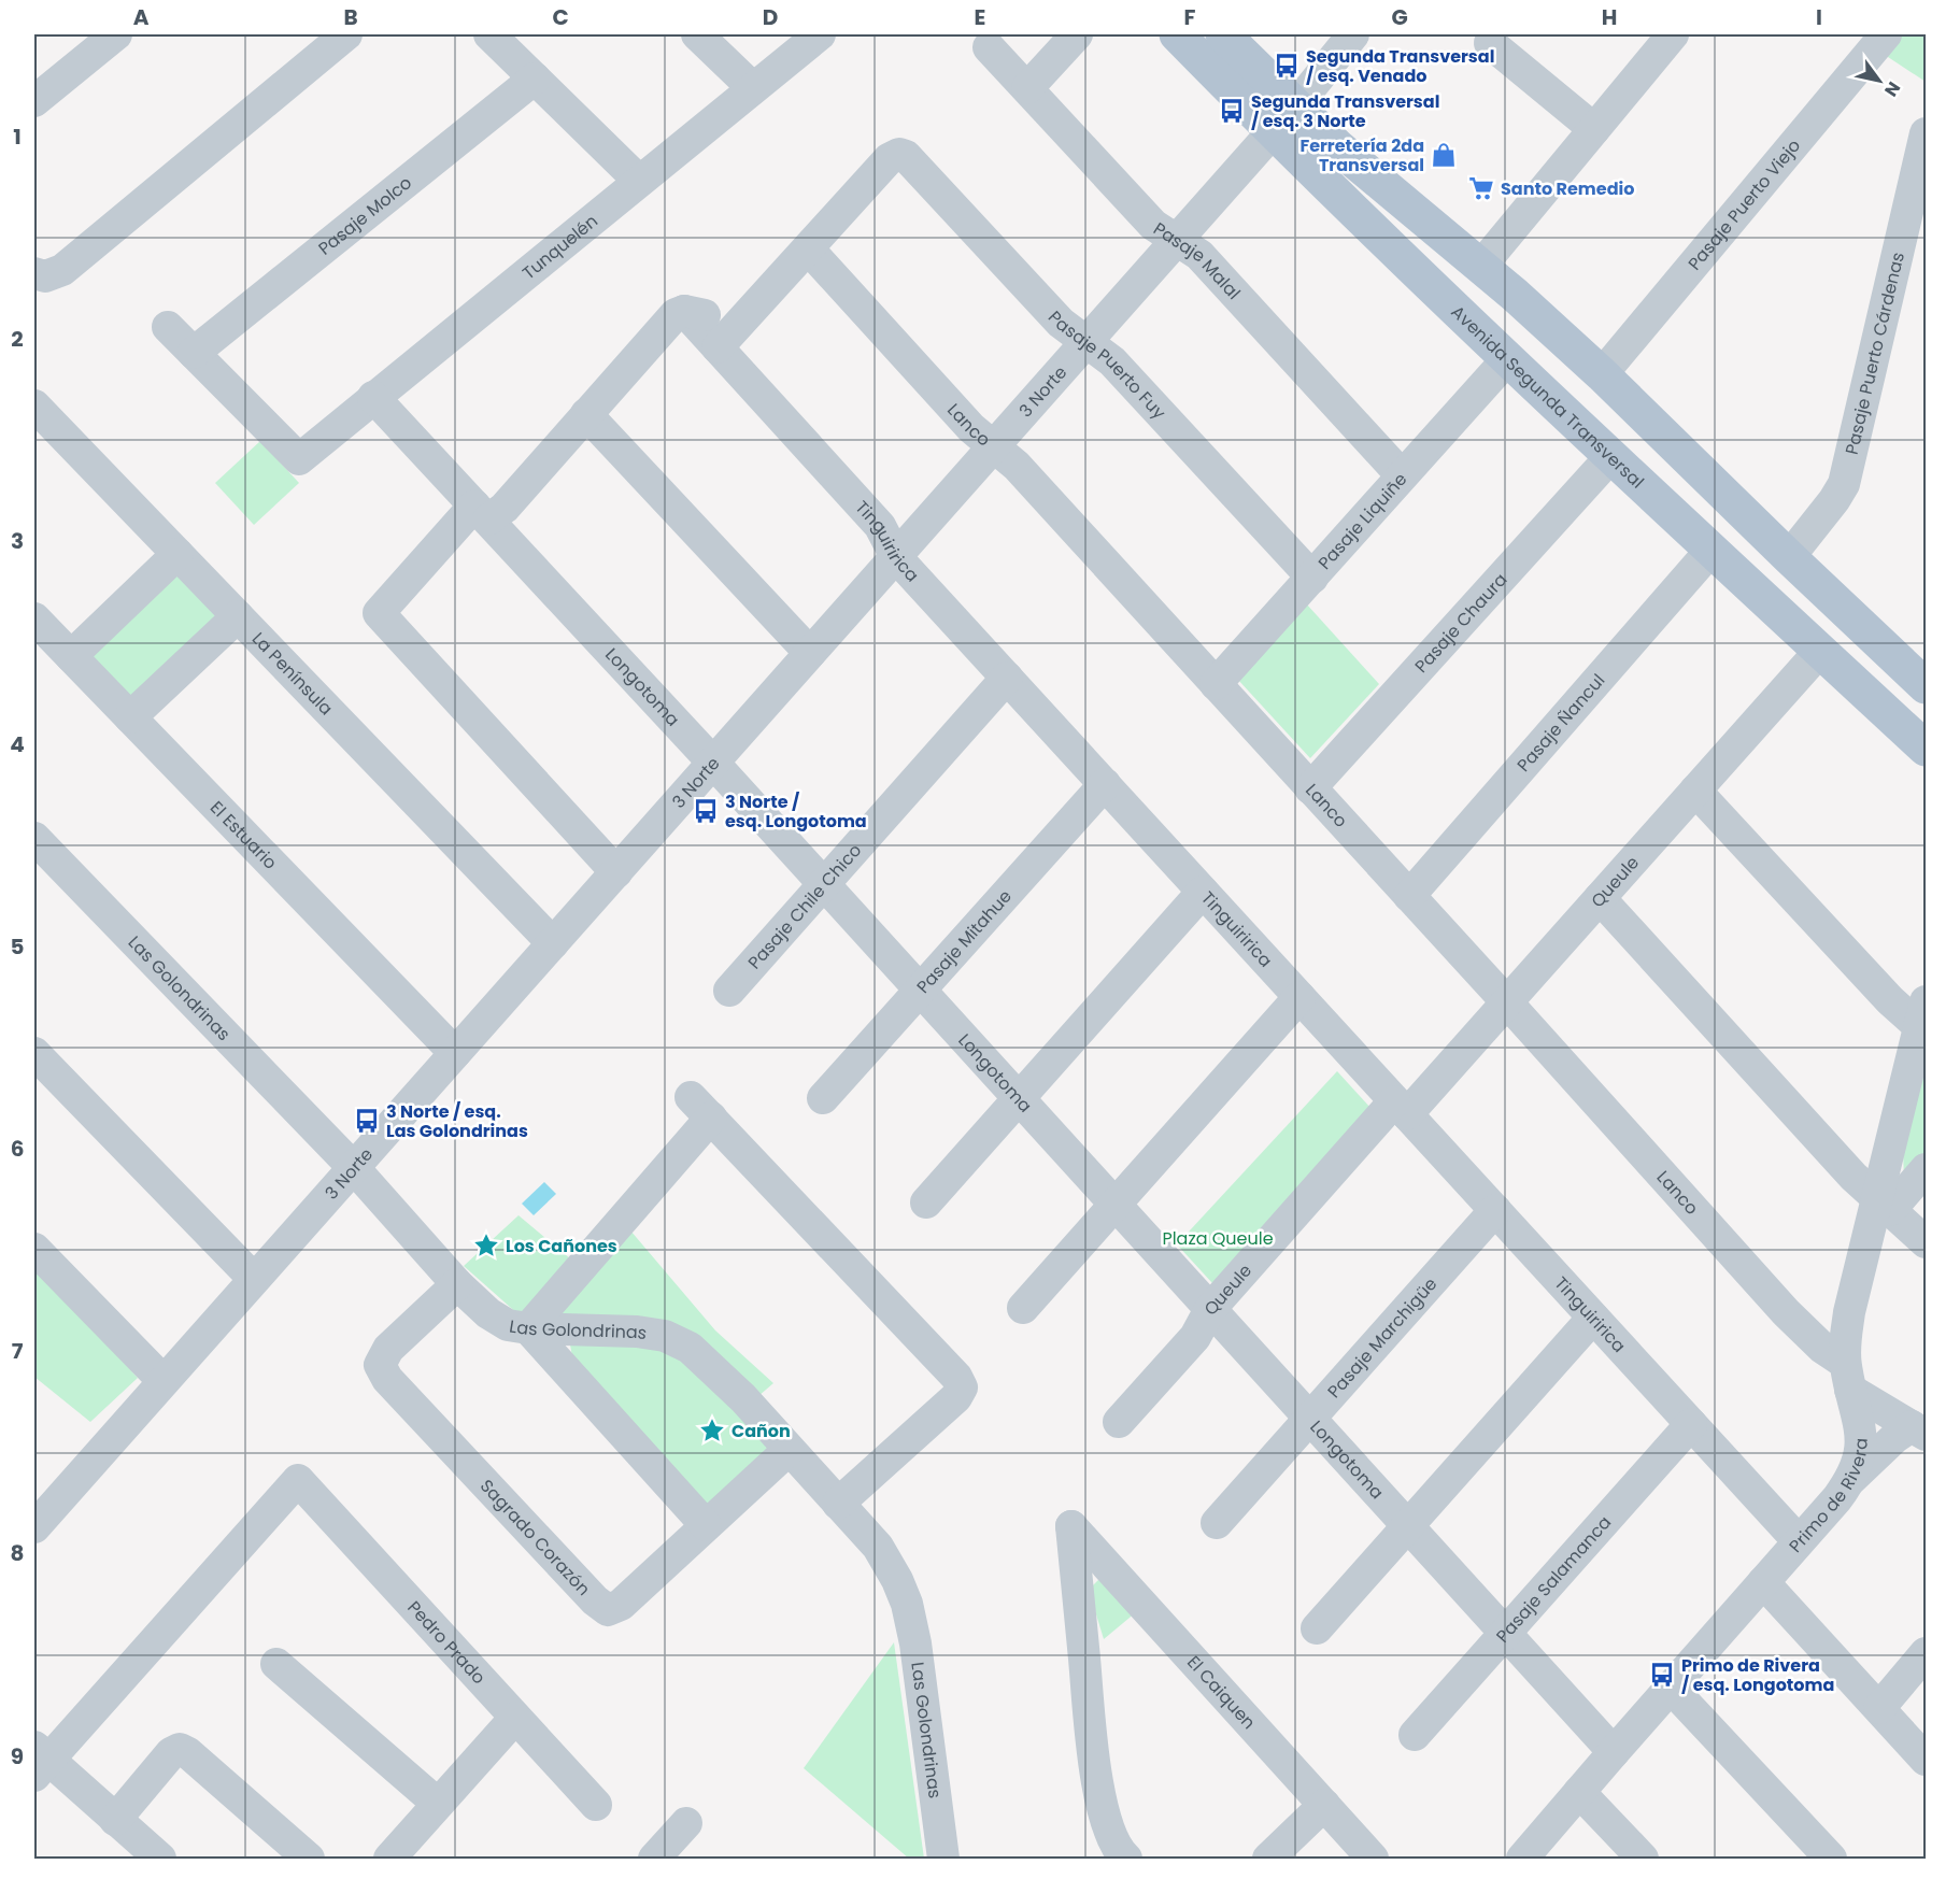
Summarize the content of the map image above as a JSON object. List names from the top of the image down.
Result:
{
  "streets": {
    "main road": ["Avenida Segunda Transversal"],
    "street": [
      "Pasaje Puerto Viejo",
      "Pasaje Molco",
      "Tunquelén",
      "Pasaje Malal",
      "Pasaje Puerto Cárdenas",
      "Pasaje Puerto Fuy",
      "3 Norte",
      "Lanco",
      "Pasaje Liquiñe",
      "Tinguiririca",
      "Pasaje Chaura",
      "La Península",
      "Longotoma",
      "Pasaje Ñancul",
      "El Estuario",
      "Queule",
      "Pasaje Chile Chico",
      "Pasaje Mitahue",
      "Las Golondrinas",
      "Pasaje Marchigüe",
      "Primo de Rivera",
      "Sagrado Corazón",
      "Pasaje Salamanca",
      "Pedro Prado",
      "El Caiquen"
    ]
  },
  "crossings": [
    ["Pasaje Puerto Viejo", "Avenida Segunda Transversal"],
    ["Pasaje Molco", "Tunquelén"],
    ["Tunquelén", "Longotoma"],
    ["Pasaje Malal", "3 Norte"],
    ["Pasaje Malal", "Pasaje Liquiñe"],
    ["Pasaje Puerto Cárdenas", "Avenida Segunda Transversal"],
    ["Pasaje Puerto Fuy", "3 Norte"],
    ["Pasaje Puerto Fuy", "Lanco"],
    ["Pasaje Puerto Fuy", "Pasaje Liquiñe"],
    ["3 Norte", "Avenida Segunda Transversal"],
    ["3 Norte", "Lanco"],
    ["3 Norte", "Tinguiririca"],
    ["3 Norte", "La Península"],
    ["3 Norte", "Longotoma"],
    ["3 Norte", "El Estuario"],
    ["3 Norte", "Las Golondrinas"],
    ["Avenida Segunda Transversal", "Pasaje Liquiñe"],
    ["Avenida Segunda Transversal", "Pasaje Chaura"],
    ["Avenida Segunda Transversal", "Pasaje Ñancul"],
    ["Avenida Segunda Transversal", "Queule"],
    ["Lanco", "Pasaje Liquiñe"],
    ["Lanco", "Pasaje Chaura"],
    ["Lanco", "Pasaje Ñancul"],
    ["Lanco", "Queule"],
    ["Lanco", "Primo de Rivera"],
    ["Tinguiririca", "Queule"],
    ["Tinguiririca", "Pasaje Chile Chico"],
    ["Tinguiririca", "Pasaje Mitahue"],
    ["Tinguiririca", "Pasaje Marchigüe"],
    ["Tinguiririca", "Primo de Rivera"],
    ["Tinguiririca", "Pasaje Salamanca"],
    ["Longotoma", "Queule"],
    ["Longotoma", "Pasaje Chile Chico"],
    ["Longotoma", "Pasaje Mitahue"],
    ["Longotoma", "Pasaje Marchigüe"],
    ["Longotoma", "Primo de Rivera"],
    ["Longotoma", "Pasaje Salamanca"],
    ["Las Golondrinas", "Sagrado Corazón"]
  ],
  "parks": ["Plaza Queule"],
  "places": {
    "bus stop": [
      "Segunda Transversal / esq. Venado",
      "Segunda Transversal / esq. 3 Norte",
      "3 Norte / esq. Longotoma",
      "3 Norte / esq. Las Golondrinas",
      "Primo de Rivera / esq. Longotoma"
    ],
    "shop": ["Ferretería 2da Transversal"],
    "supermarket": ["Santo Remedio"],
    "place": ["Los Cañones", "Cañon"]
  },
  "north": "bottom right",
  "grid": {
    "columns": [
      "A",
      "B",
      "C",
      "D",
      "E",
      "F",
      "G",
      "H",
      "I"
    ],
    "rows": [
      "1",
      "2",
      "3",
      "4",
      "5",
      "6",
      "7",
      "8",
      "9"
    ]
  }
}
